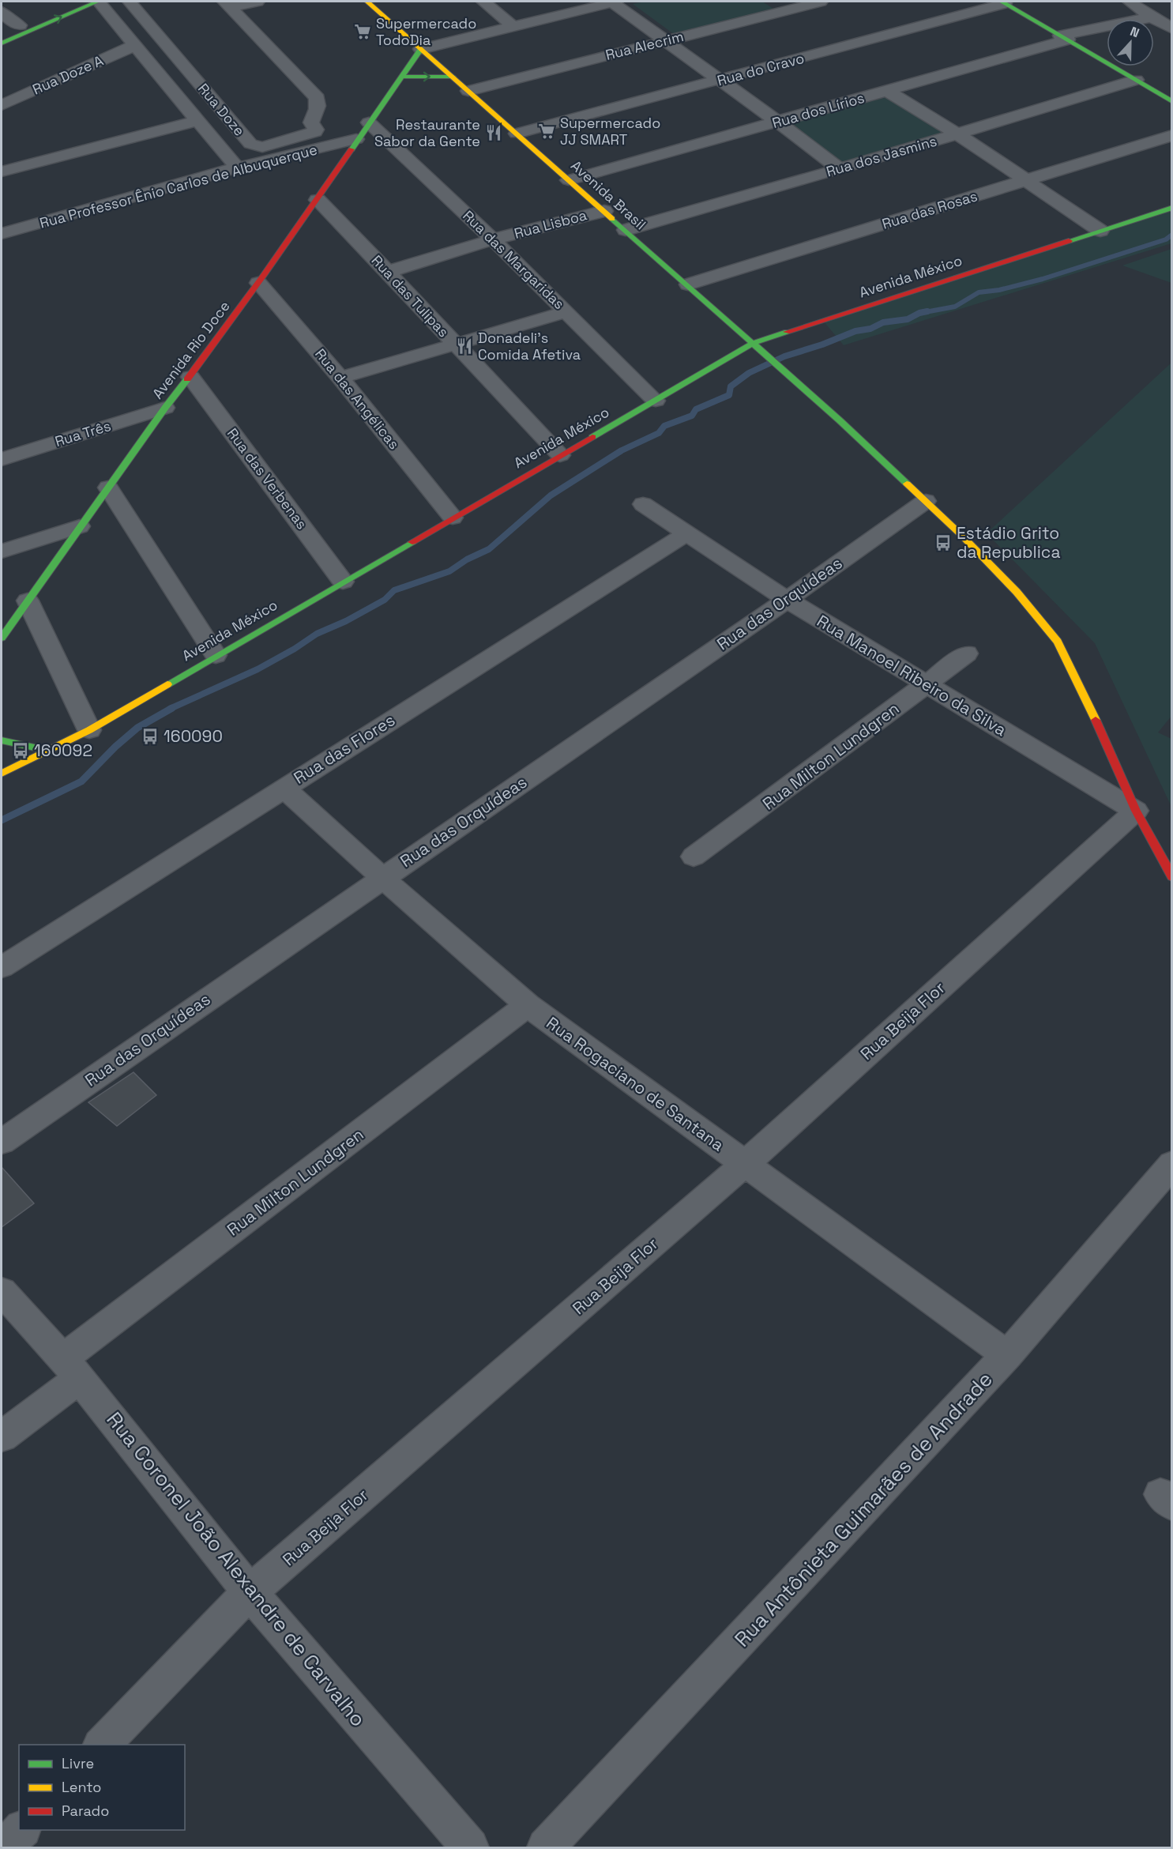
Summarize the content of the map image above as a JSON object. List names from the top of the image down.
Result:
{
  "streets": {
    "main road": ["Avenida Brasil", "Avenida México", "Avenida Rio Doce"],
    "street": [
      "Rua Alecrim",
      "Rua do Cravo",
      "Rua Doze A",
      "Rua Doze",
      "Rua dos Lírios",
      "Rua dos Jasmins",
      "Rua Professor Ênio Carlos de Albuquerque",
      "Rua das Rosas",
      "Rua Lisboa",
      "Rua das Margaridas",
      "Rua das Tulipas",
      "Rua das Angélicas",
      "Rua Três",
      "Rua das Verbenas",
      "Rua das Orquídeas",
      "Rua Manoel Ribeiro da Silva",
      "Rua das Flores",
      "Rua Milton Lundgren",
      "Rua Beija Flor",
      "Rua Rogaciano de Santana",
      "Rua Antônieta Guimarães de Andrade",
      "Rua Coronel João Alexandre de Carvalho"
    ]
  },
  "crossings": [
    ["Rua Alecrim", "Avenida Brasil"],
    ["Rua do Cravo", "Avenida Brasil"],
    ["Rua Doze A", "Rua Doze"],
    ["Rua Doze", "Rua Professor Ênio Carlos de Albuquerque"],
    ["Rua dos Lírios", "Avenida Brasil"],
    ["Rua dos Jasmins", "Avenida Brasil"],
    ["Rua Professor Ênio Carlos de Albuquerque", "Avenida Rio Doce"],
    ["Avenida Brasil", "Rua das Rosas"],
    ["Avenida Brasil", "Rua Lisboa"],
    ["Avenida Brasil", "Avenida México"],
    ["Avenida Brasil", "Avenida Rio Doce"],
    ["Avenida Brasil", "Rua das Orquídeas"],
    ["Avenida Brasil", "Rua Manoel Ribeiro da Silva"],
    ["Avenida Brasil", "Rua Beija Flor"],
    ["Rua Lisboa", "Rua das Margaridas"],
    ["Rua Lisboa", "Rua das Tulipas"],
    ["Rua das Margaridas", "Avenida México"],
    ["Rua das Margaridas", "Avenida Rio Doce"],
    ["Avenida México", "Rua das Tulipas"],
    ["Avenida México", "Rua das Angélicas"],
    ["Avenida México", "Rua das Verbenas"],
    ["Rua das Tulipas", "Avenida Rio Doce"],
    ["Avenida Rio Doce", "Rua das Angélicas"],
    ["Avenida Rio Doce", "Rua Três"],
    ["Avenida Rio Doce", "Rua das Verbenas"],
    ["Rua das Orquídeas", "Rua Manoel Ribeiro da Silva"],
    ["Rua das Orquídeas", "Rua Rogaciano de Santana"],
    ["Rua Manoel Ribeiro da Silva", "Rua das Flores"],
    ["Rua Manoel Ribeiro da Silva", "Rua Milton Lundgren"],
    ["Rua Manoel Ribeiro da Silva", "Rua Beija Flor"],
    ["Rua das Flores", "Rua Rogaciano de Santana"],
    ["Rua Milton Lundgren", "Rua Rogaciano de Santana"],
    ["Rua Milton Lundgren", "Rua Coronel João Alexandre de Carvalho"],
    ["Rua Beija Flor", "Rua Rogaciano de Santana"],
    ["Rua Beija Flor", "Rua Coronel João Alexandre de Carvalho"],
    ["Rua Rogaciano de Santana", "Rua Antônieta Guimarães de Andrade"]
  ],
  "places": {
    "supermarket": ["Supermercado TodoDia", "Supermercado JJ SMART"],
    "restaurant": ["Restaurante Sabor da Gente", "Donadeli's Comida Afetiva"],
    "bus stop": ["Estádio Grito da Republica", "160090", "160092"]
  },
  "legend": ["Livre", "Lento", "Parado"],
  "north": "top"
}
